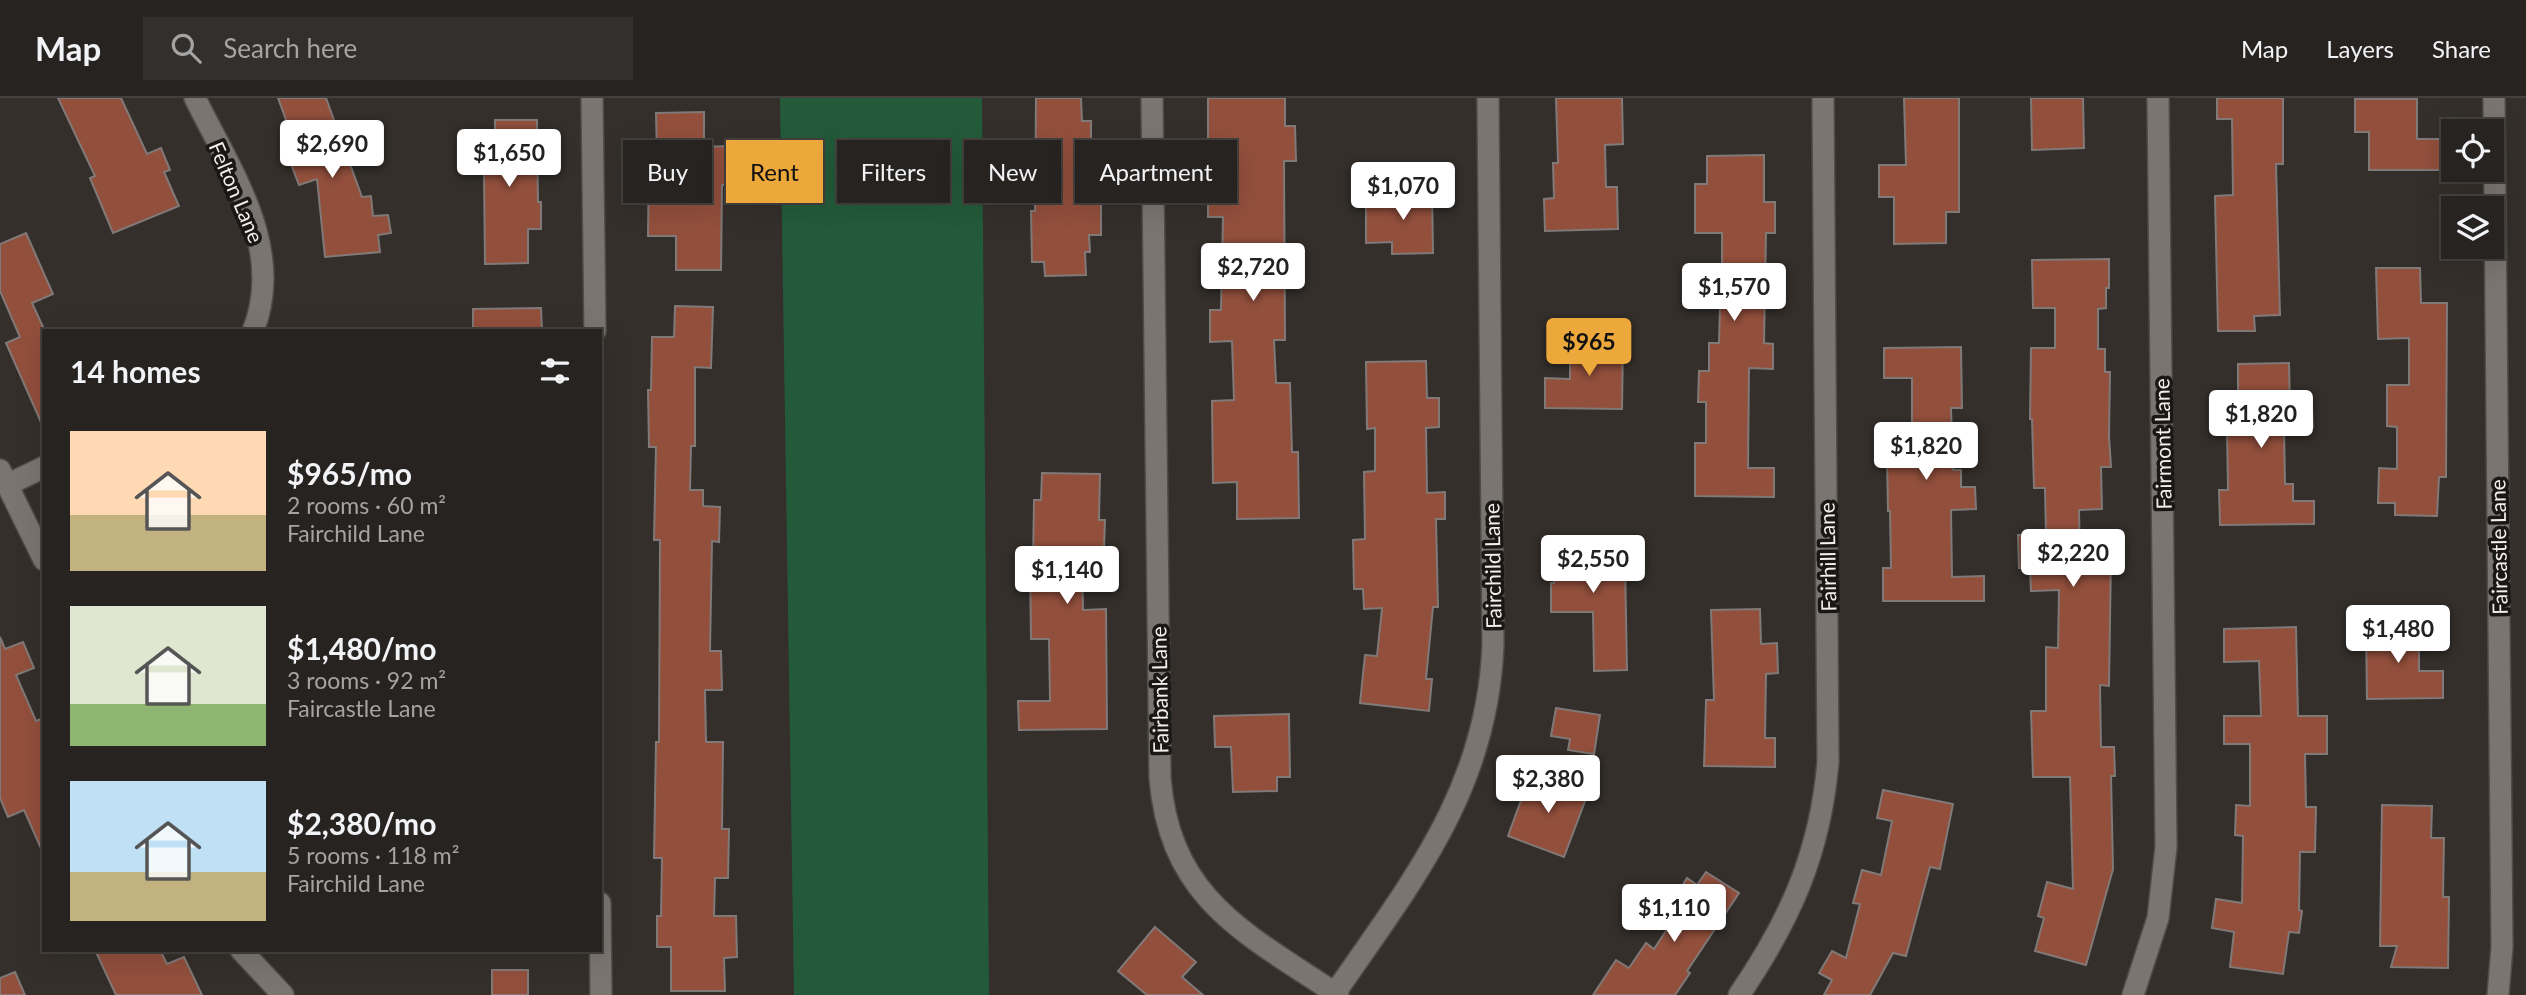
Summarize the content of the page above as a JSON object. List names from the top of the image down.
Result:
{
  "streets": {
    "street": [
      "Felton Lane",
      "Fairmont Lane",
      "Faircastle Lane",
      "Fairhill Lane",
      "Fairchild Lane",
      "Fairbank Lane"
    ]
  },
  "crossings": [
    ["Fairchild Lane", "Fairbank Lane"]
  ],
  "page": {
    "header": "Map",
    "search": "Search here",
    "nav": ["Map", "Layers", "Share"],
    "price": [
      "$2,690",
      "$1,650",
      "$1,070",
      "$2,720",
      "$1,570",
      "$965",
      "$1,820",
      "$1,820",
      "$2,220",
      "$2,550",
      "$1,140",
      "$1,480",
      "$2,380",
      "$1,110"
    ],
    "chip": [
      "Buy",
      "Rent",
      "Filters",
      "New",
      "Apartment"
    ],
    "heading": "14 homes",
    "list": [
      {
        "name": "$965/mo",
        "note": "2 rooms · 60 m² · Fairchild Lane"
      },
      {
        "name": "$1,480/mo",
        "note": "3 rooms · 92 m² · Faircastle Lane"
      },
      {
        "name": "$2,380/mo",
        "note": "5 rooms · 118 m² · Fairchild Lane"
      }
    ]
  }
}
